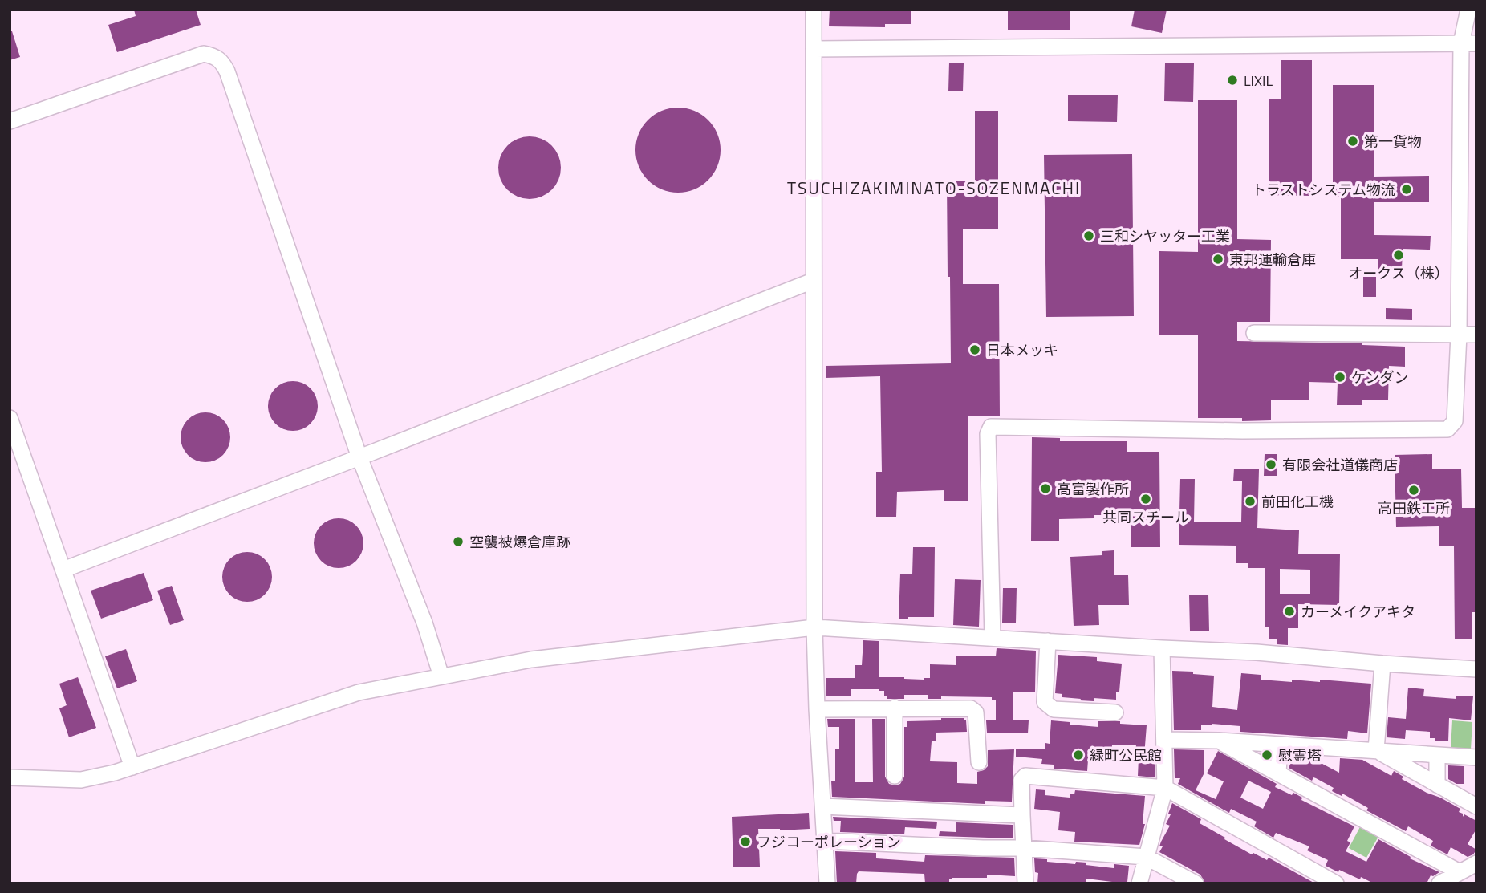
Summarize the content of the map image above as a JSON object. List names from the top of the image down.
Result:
{
  "districts": ["TSUCHIZAKIMINATO-SOZENMACHI"],
  "places": [
    "LIXIL",
    "第一貨物",
    "トラストシステム物流",
    "三和シヤッター工業",
    "オークス（株）",
    "東邦運輸倉庫",
    "日本メッキ",
    "ケンダン",
    "有限会社道儀商店",
    "高富製作所",
    "高田鉄工所",
    "共同スチール",
    "前田化工機",
    "空襲被爆倉庫跡",
    "カーメイクアキタ",
    "緑町公民館",
    "慰霊塔",
    "フジコーポレーション"
  ]
}
